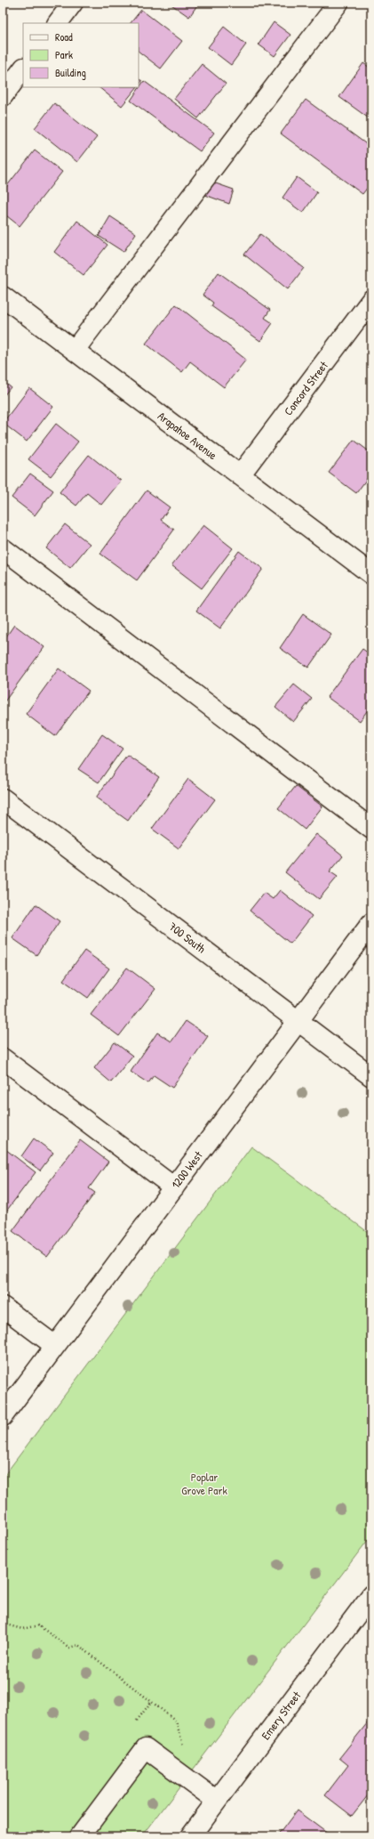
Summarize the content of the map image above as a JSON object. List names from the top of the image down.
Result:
{
  "streets": {
    "street": [
      "Concord Street",
      "Arapahoe Avenue",
      "700 South",
      "1200 West",
      "Emery Street"
    ]
  },
  "crossings": [
    ["Concord Street", "Arapahoe Avenue"],
    ["700 South", "1200 West"]
  ],
  "parks": ["Poplar Grove Park"],
  "legend": ["Road", "Park", "Building"]
}
